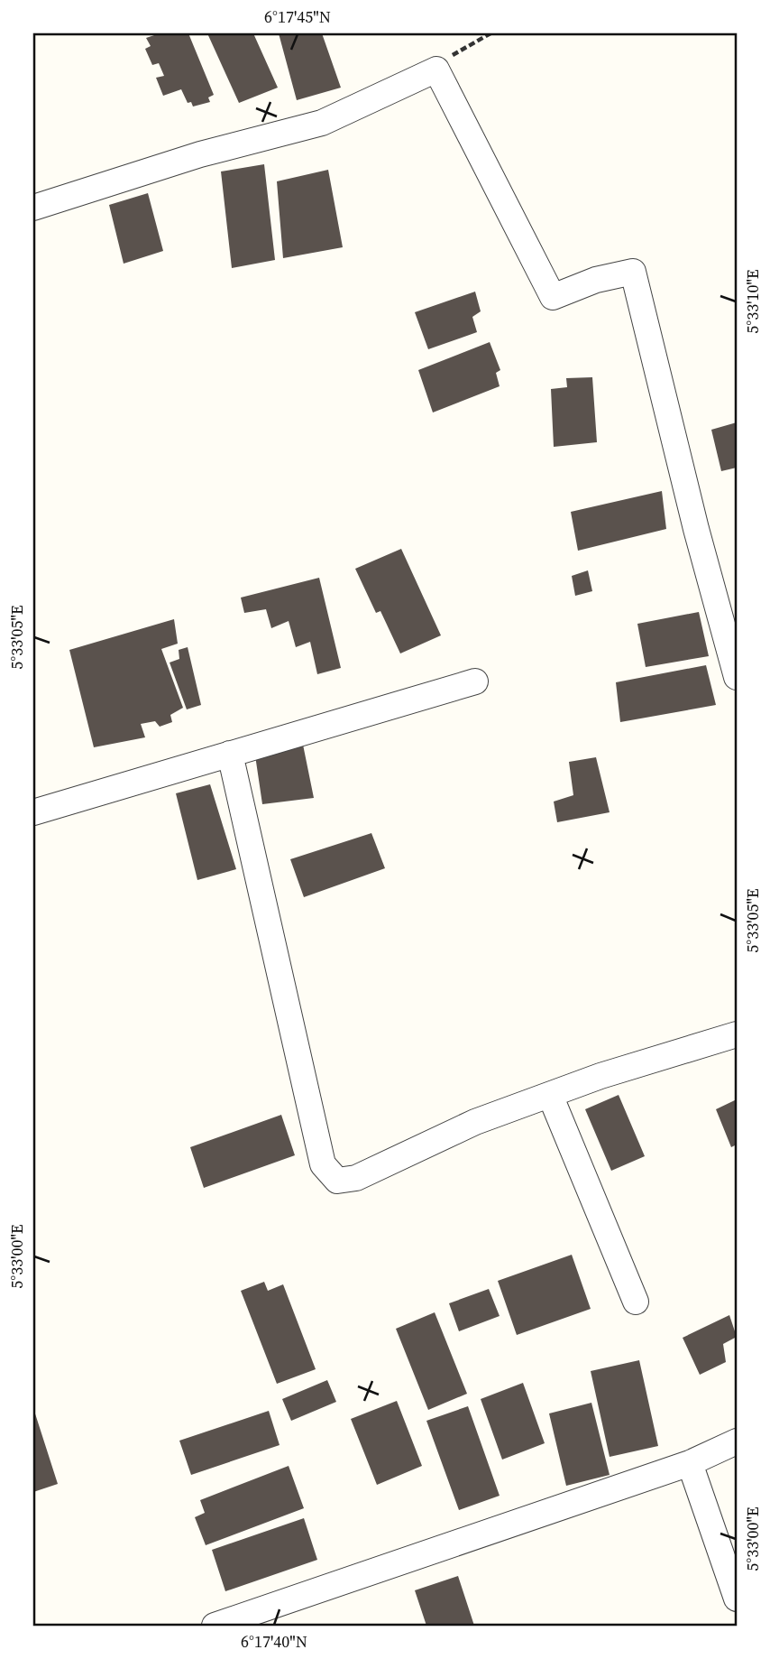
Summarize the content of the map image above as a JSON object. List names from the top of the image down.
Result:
{
  "coordinates": [
    "6°17'45\"N",
    "5°33'10\"E",
    "5°33'05\"E",
    "5°33'00\"E",
    "6°17'40\"N"
  ]
}
